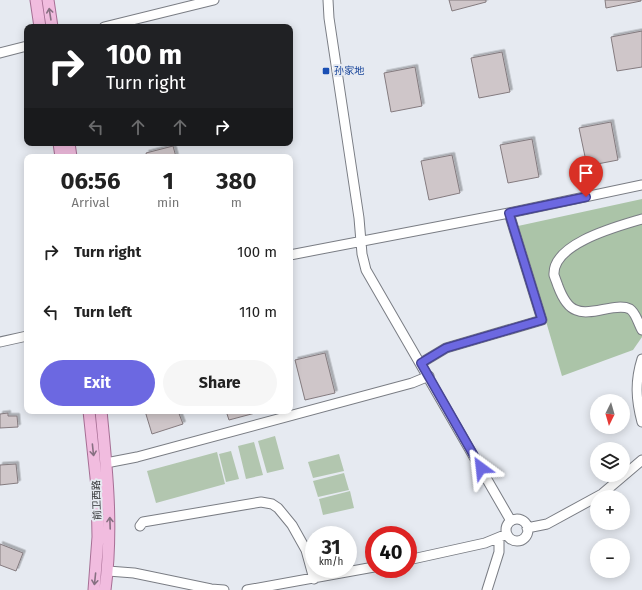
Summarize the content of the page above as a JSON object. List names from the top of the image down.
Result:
{
  "streets": {
    "main road": ["前卫西路"]
  },
  "places": {
    "transit": ["孙家地"]
  },
  "north": "bottom",
  "page": {
    "turn": ["100 m", "Turn right"],
    "eta": [
      "06:56",
      "Arrival",
      "1",
      "min",
      "380",
      "m"
    ],
    "list": [
      {
        "name": "Turn right",
        "value": "100 m"
      },
      {
        "name": "Turn left",
        "value": "110 m"
      }
    ],
    "buttons": ["Exit", "Share"],
    "map_buttons": ["+", "−"],
    "speed": "31 km/h",
    "limit": "40"
  }
}
